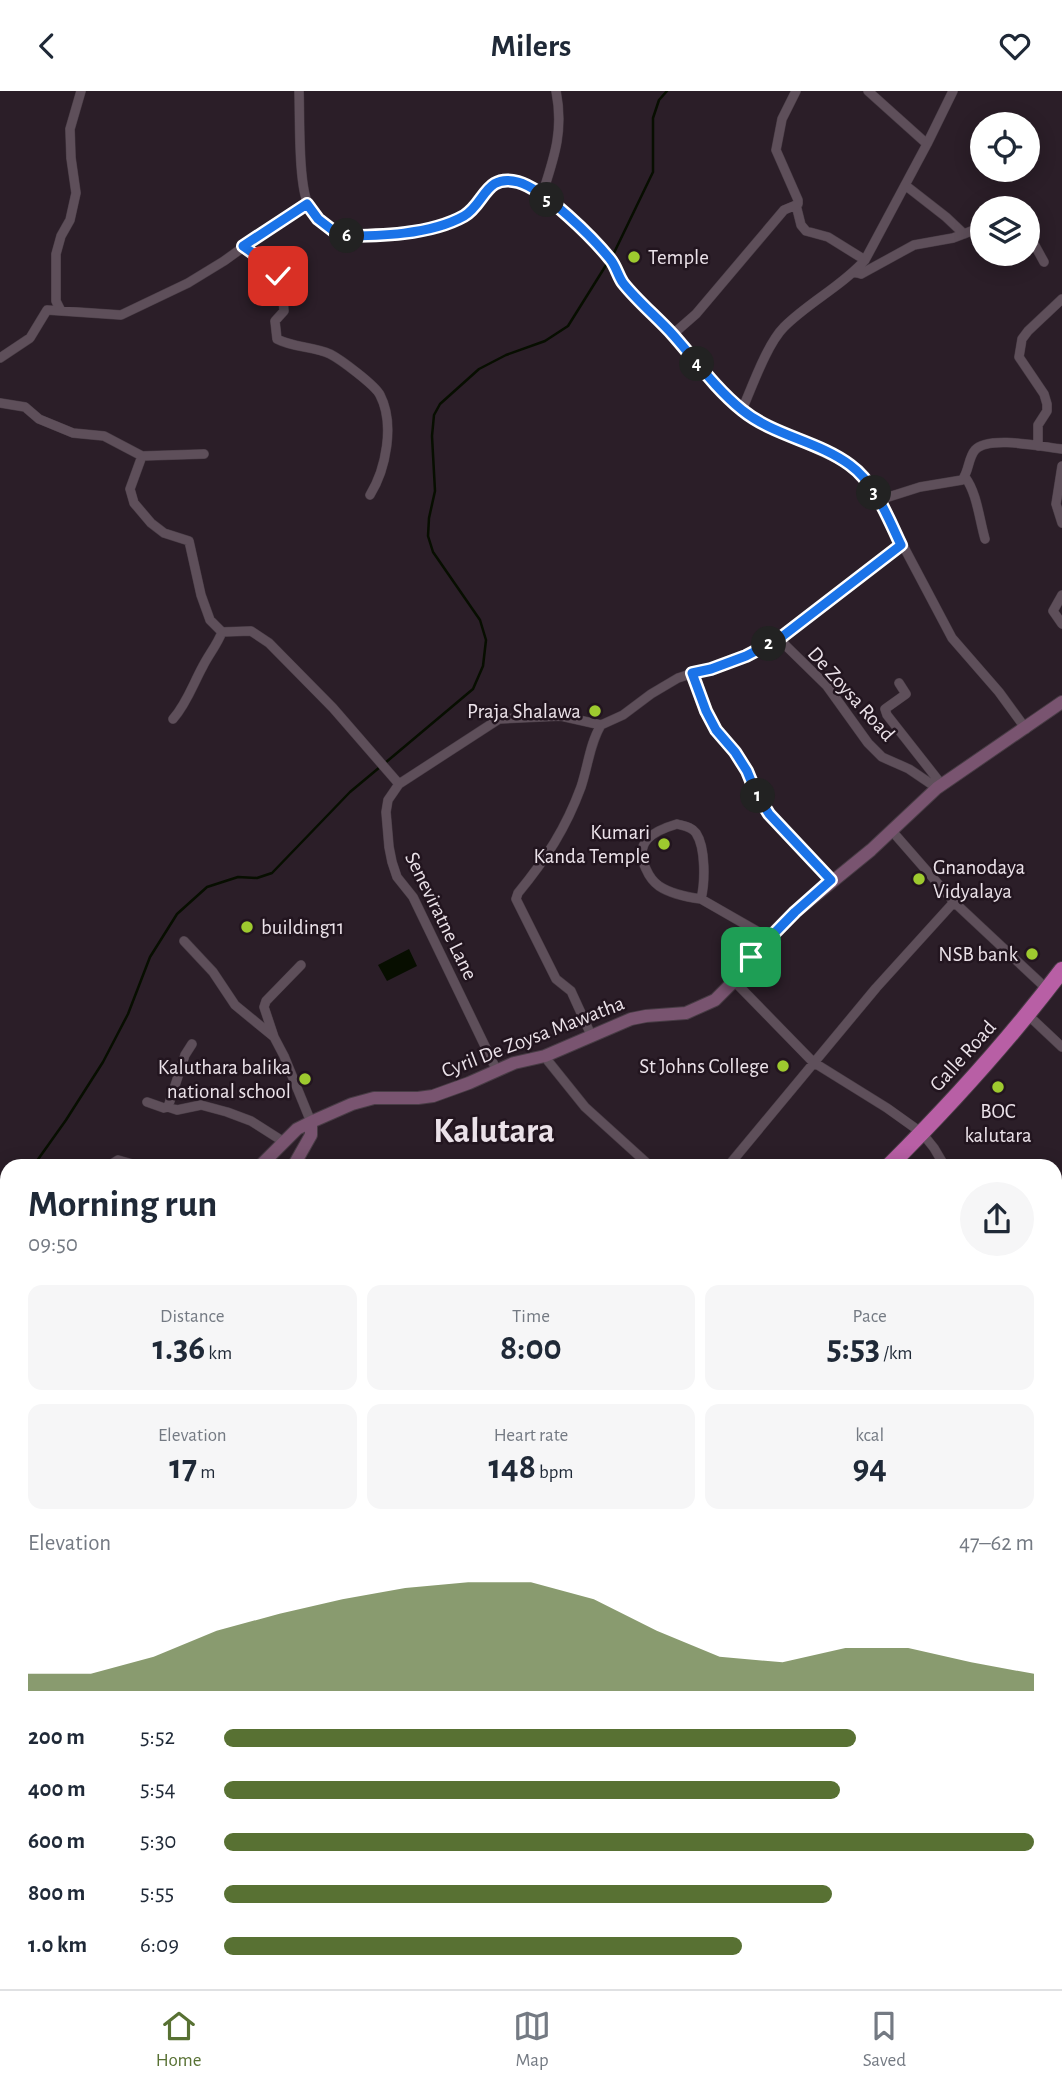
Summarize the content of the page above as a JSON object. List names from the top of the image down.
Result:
{
  "streets": {
    "highway": ["Galle Road"],
    "street": ["De Zoysa Road", "Seneviratne Lane", "Cyril De Zoysa Mawatha"]
  },
  "crossings": [
    ["De Zoysa Road", "Cyril De Zoysa Mawatha"],
    ["Seneviratne Lane", "Cyril De Zoysa Mawatha"]
  ],
  "districts": ["Kalutara"],
  "places": [
    "Temple",
    "Praja Shalawa",
    "Kumari Kanda Temple",
    "Gnanodaya Vidyalaya",
    "building11",
    "NSB bank",
    "St Johns College",
    "Kaluthara balika national school",
    "BOC kalutara"
  ],
  "page": {
    "header": "Milers",
    "pins": [
      "5",
      "6",
      "4",
      "3",
      "2",
      "1"
    ],
    "heading": ["Morning run", "09:50"],
    "stats": [
      ["Distance", "1.36 km"],
      ["Time", "8:00"],
      ["Pace", "5:53 /km"],
      ["Elevation", "17 m"],
      ["Heart rate", "148 bpm"],
      ["kcal", "94"]
    ],
    "chart": ["Elevation", "47–62 m"],
    "list": [
      {
        "name": "200 m",
        "note": "5:52"
      },
      {
        "name": "400 m",
        "note": "5:54"
      },
      {
        "name": "600 m",
        "note": "5:30"
      },
      {
        "name": "800 m",
        "note": "5:55"
      },
      {
        "name": "1.0 km",
        "note": "6:09"
      }
    ],
    "tabs": ["Home", "Map", "Saved"]
  }
}
